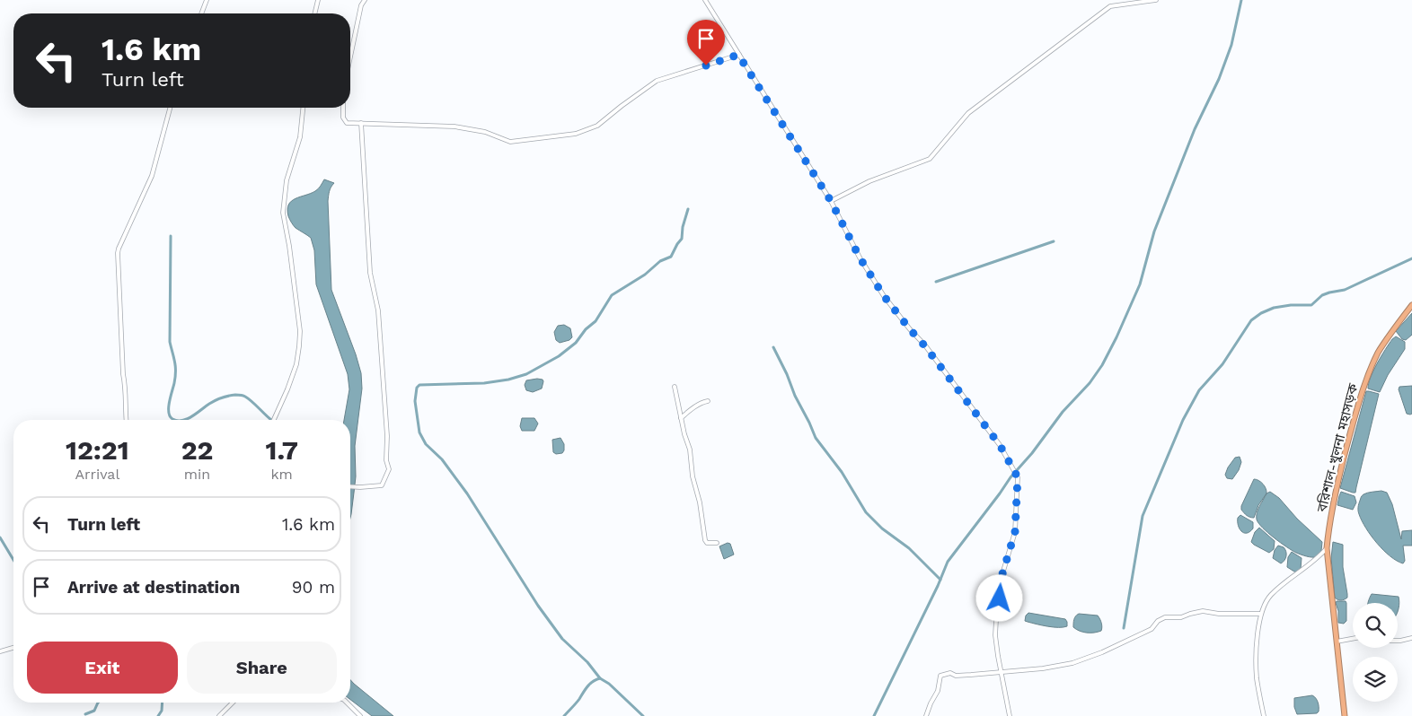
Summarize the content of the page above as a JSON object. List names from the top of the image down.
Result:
{
  "streets": {
    "highway": ["বরিশাল-খুলনা মহাসড়ক"]
  },
  "page": {
    "turn": ["1.6 km", "Turn left"],
    "eta": [
      "12:21",
      "Arrival",
      "22",
      "min",
      "1.7",
      "km"
    ],
    "list": [
      {
        "name": "Turn left",
        "value": "1.6 km"
      },
      {
        "name": "Arrive at destination",
        "value": "90 m"
      }
    ],
    "buttons": ["Exit", "Share"]
  }
}
